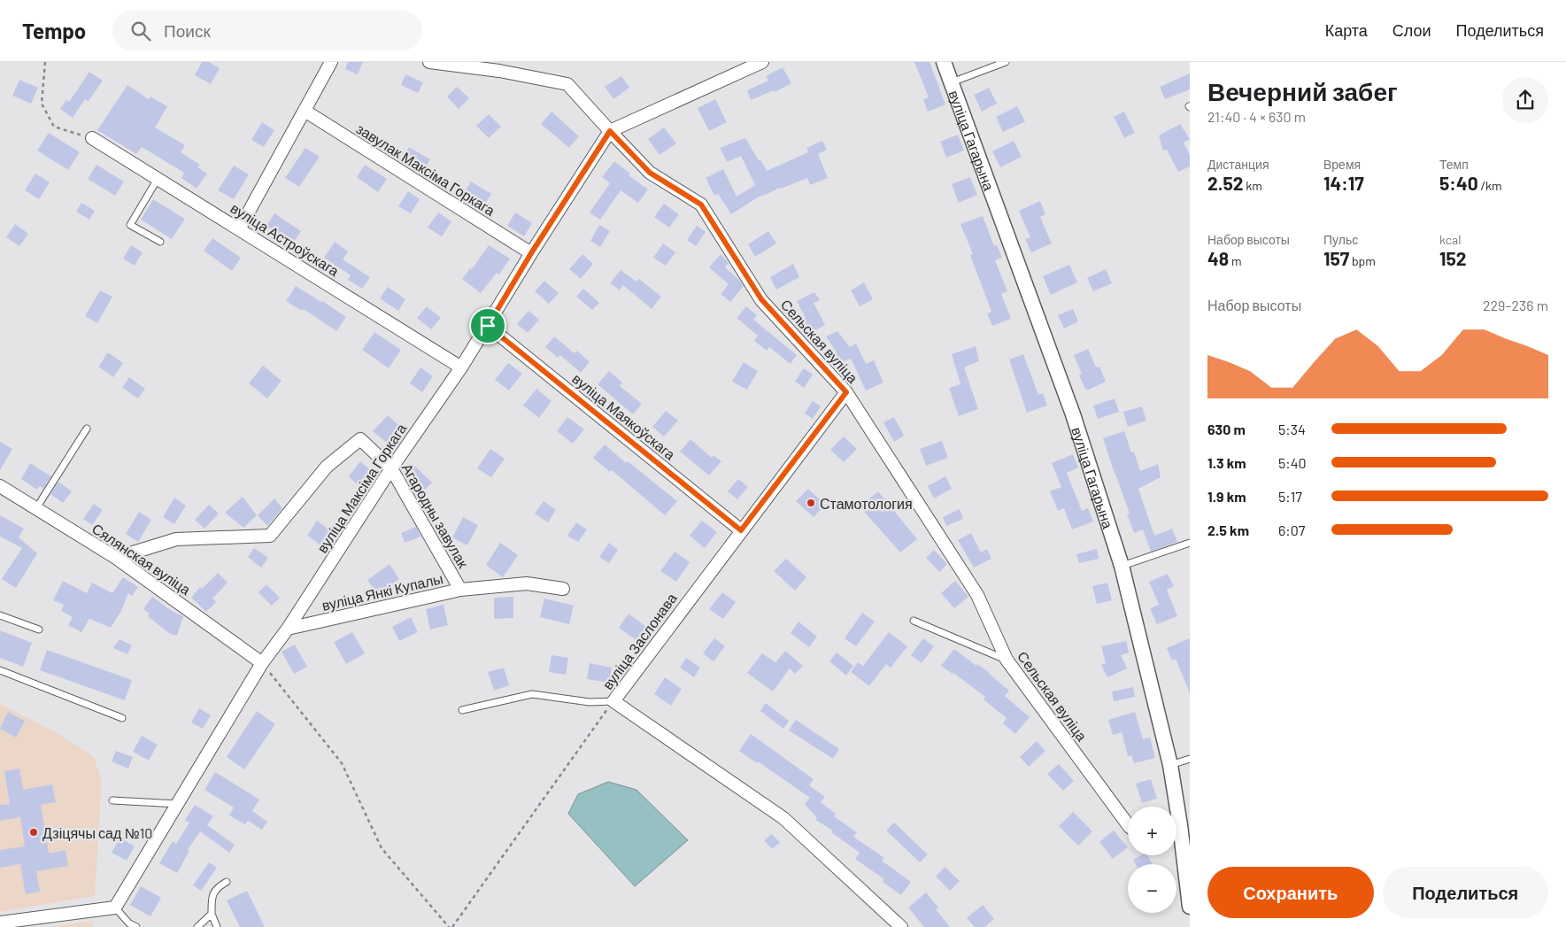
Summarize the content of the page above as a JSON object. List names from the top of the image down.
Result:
{
  "streets": {
    "street": [
      "вуліца Гагарына",
      "завулак Максіма Горкага",
      "вуліца Астроўскага",
      "Сельская вуліца",
      "вуліца Маякоўскага",
      "вуліца Максіма Горкага",
      "Агародны завулак",
      "Сялянская вуліца",
      "вуліца Янкі Купалы",
      "вуліца Заслонава"
    ]
  },
  "crossings": [
    ["завулак Максіма Горкага", "вуліца Максіма Горкага"],
    ["вуліца Астроўскага", "вуліца Максіма Горкага"],
    ["Сельская вуліца", "вуліца Максіма Горкага"],
    ["Сельская вуліца", "вуліца Заслонава"],
    ["вуліца Маякоўскага", "вуліца Максіма Горкага"],
    ["вуліца Маякоўскага", "вуліца Заслонава"],
    ["вуліца Максіма Горкага", "Агародны завулак"],
    ["вуліца Максіма Горкага", "Сялянская вуліца"],
    ["вуліца Максіма Горкага", "вуліца Янкі Купалы"],
    ["Агародны завулак", "Сялянская вуліца"],
    ["Агародны завулак", "вуліца Янкі Купалы"]
  ],
  "places": ["Стамотология", "Дзіцячы сад №10"],
  "page": {
    "header": "Tempo",
    "search": "Поиск",
    "nav": ["Карта", "Слои", "Поделиться"],
    "heading": ["Вечерний забег", "21:40 · 4 × 630 m"],
    "stats": [
      ["Дистанция", "2.52 km"],
      ["Время", "14:17"],
      ["Темп", "5:40 /km"],
      ["Набор высоты", "48 m"],
      ["Пульс", "157 bpm"],
      ["kcal", "152"]
    ],
    "chart": ["Набор высоты", "229–236 m"],
    "list": [
      {
        "name": "630 m",
        "note": "5:34"
      },
      {
        "name": "1.3 km",
        "note": "5:40"
      },
      {
        "name": "1.9 km",
        "note": "5:17"
      },
      {
        "name": "2.5 km",
        "note": "6:07"
      }
    ],
    "map_buttons": ["+", "−"],
    "buttons": ["Сохранить", "Поделиться"]
  }
}
